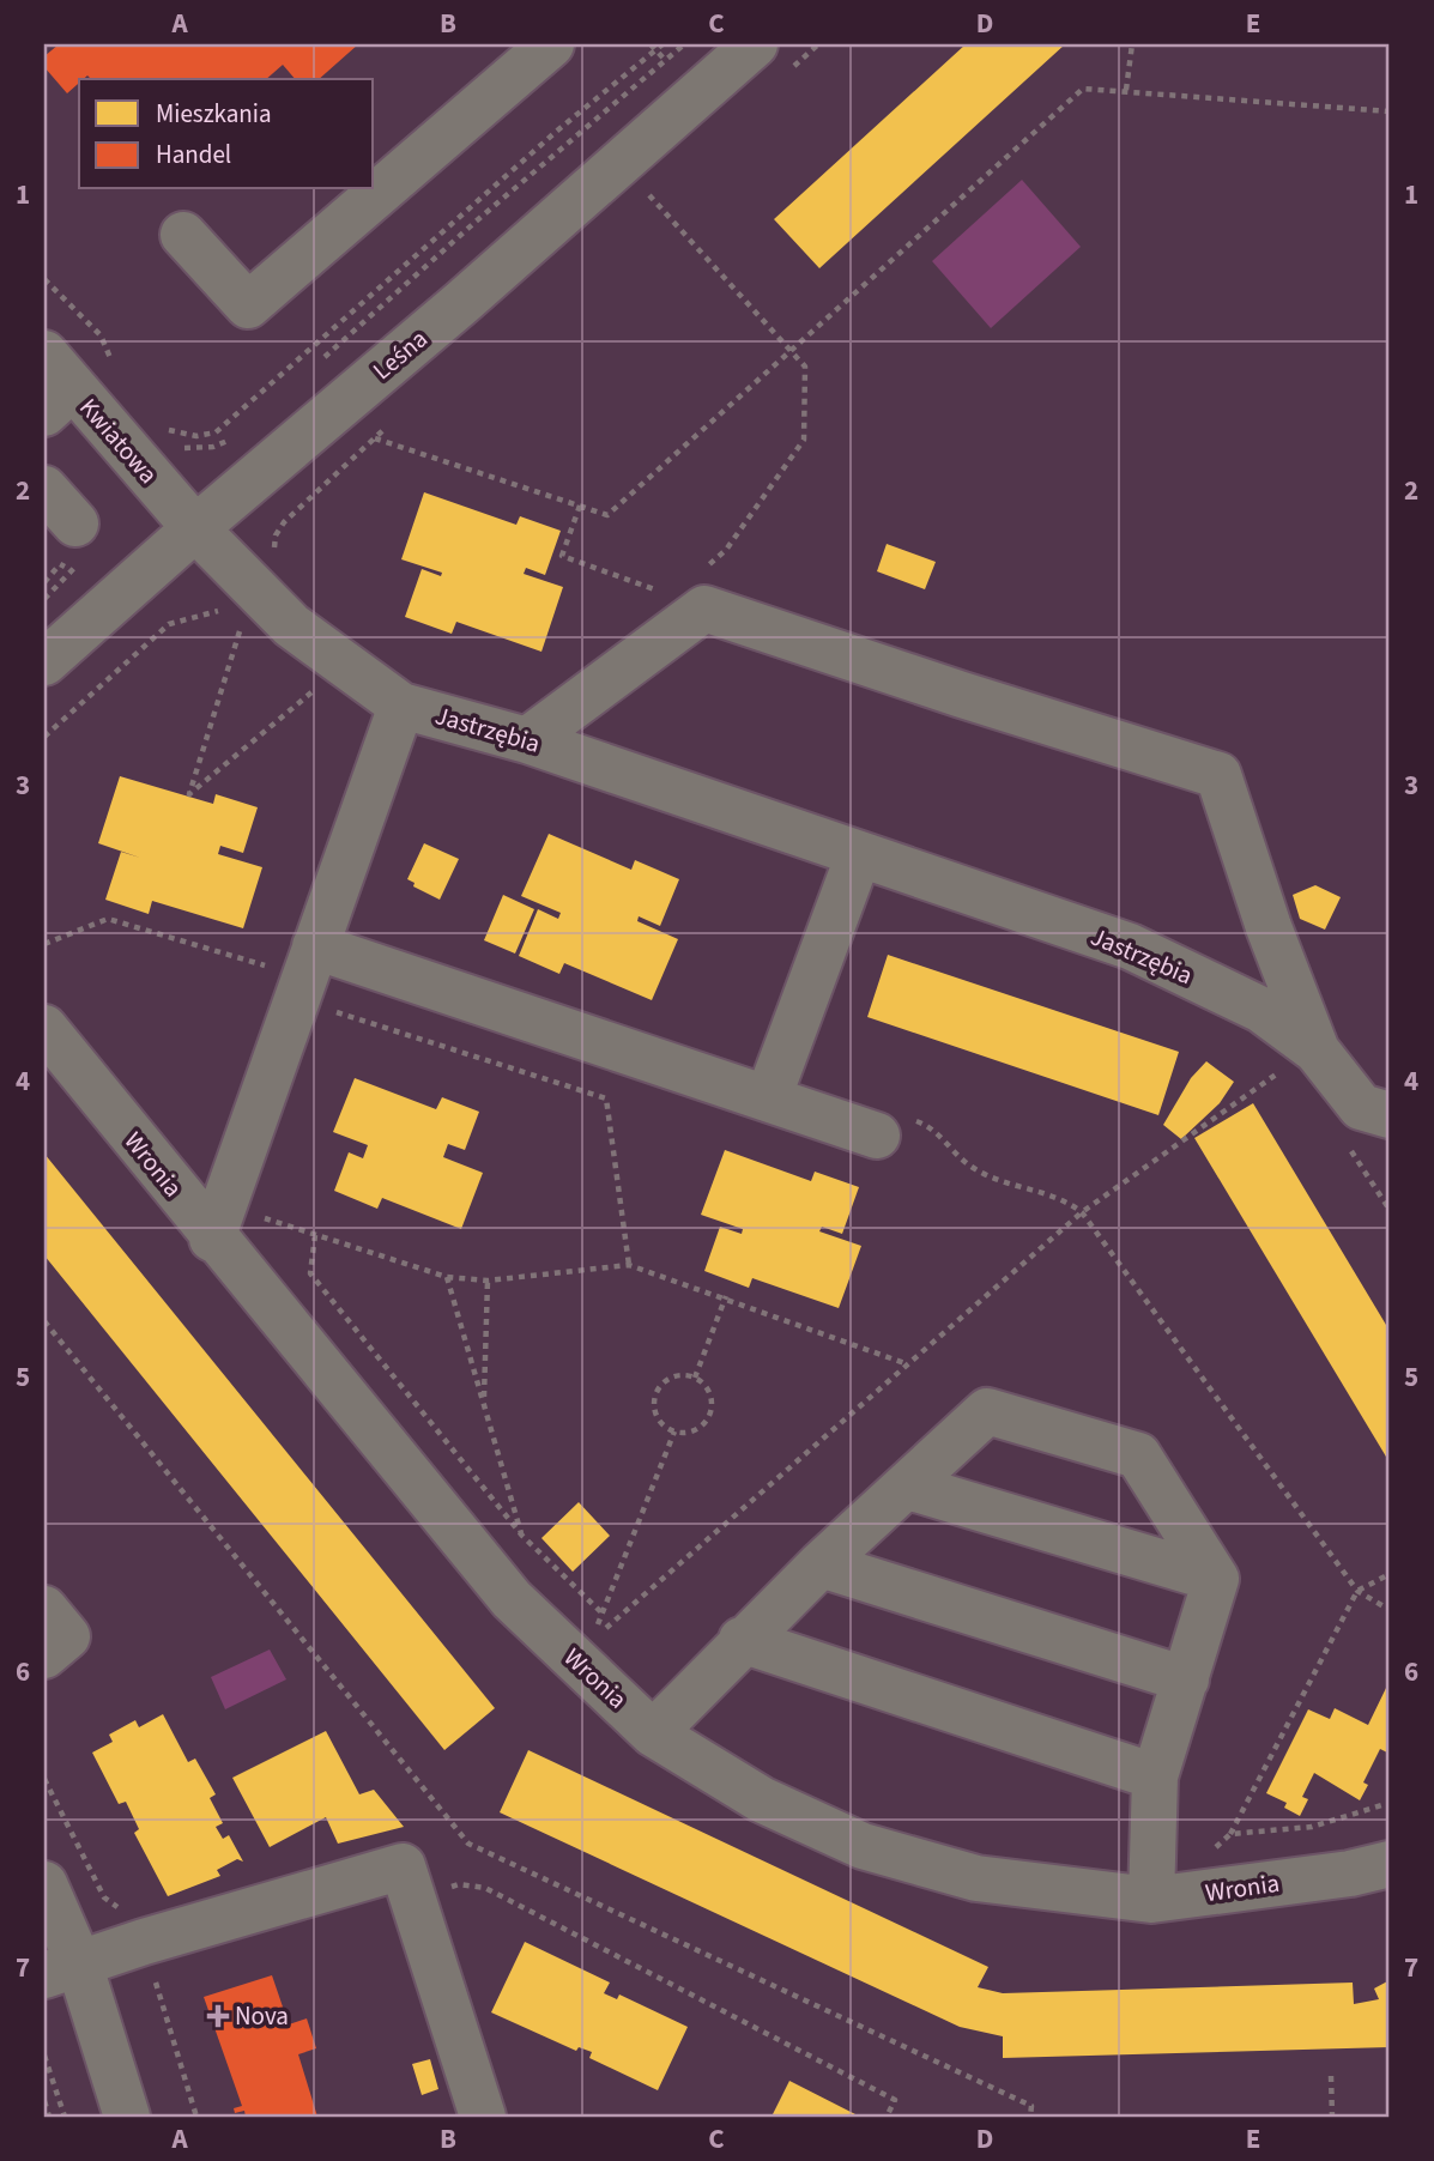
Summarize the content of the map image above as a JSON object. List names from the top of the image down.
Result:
{
  "streets": {
    "street": [
      "Leśna",
      "Kwiatowa",
      "Jastrzębia",
      "Wronia"
    ]
  },
  "crossings": [
    ["Leśna", "Kwiatowa"],
    ["Leśna", "Jastrzębia"],
    ["Kwiatowa", "Jastrzębia"],
    ["Jastrzębia", "Wronia"]
  ],
  "places": {
    "health": ["Nova"]
  },
  "legend": ["Mieszkania", "Handel"],
  "grid": {
    "columns": [
      "A",
      "B",
      "C",
      "D",
      "E"
    ],
    "rows": [
      "1",
      "2",
      "3",
      "4",
      "5",
      "6",
      "7"
    ]
  }
}
